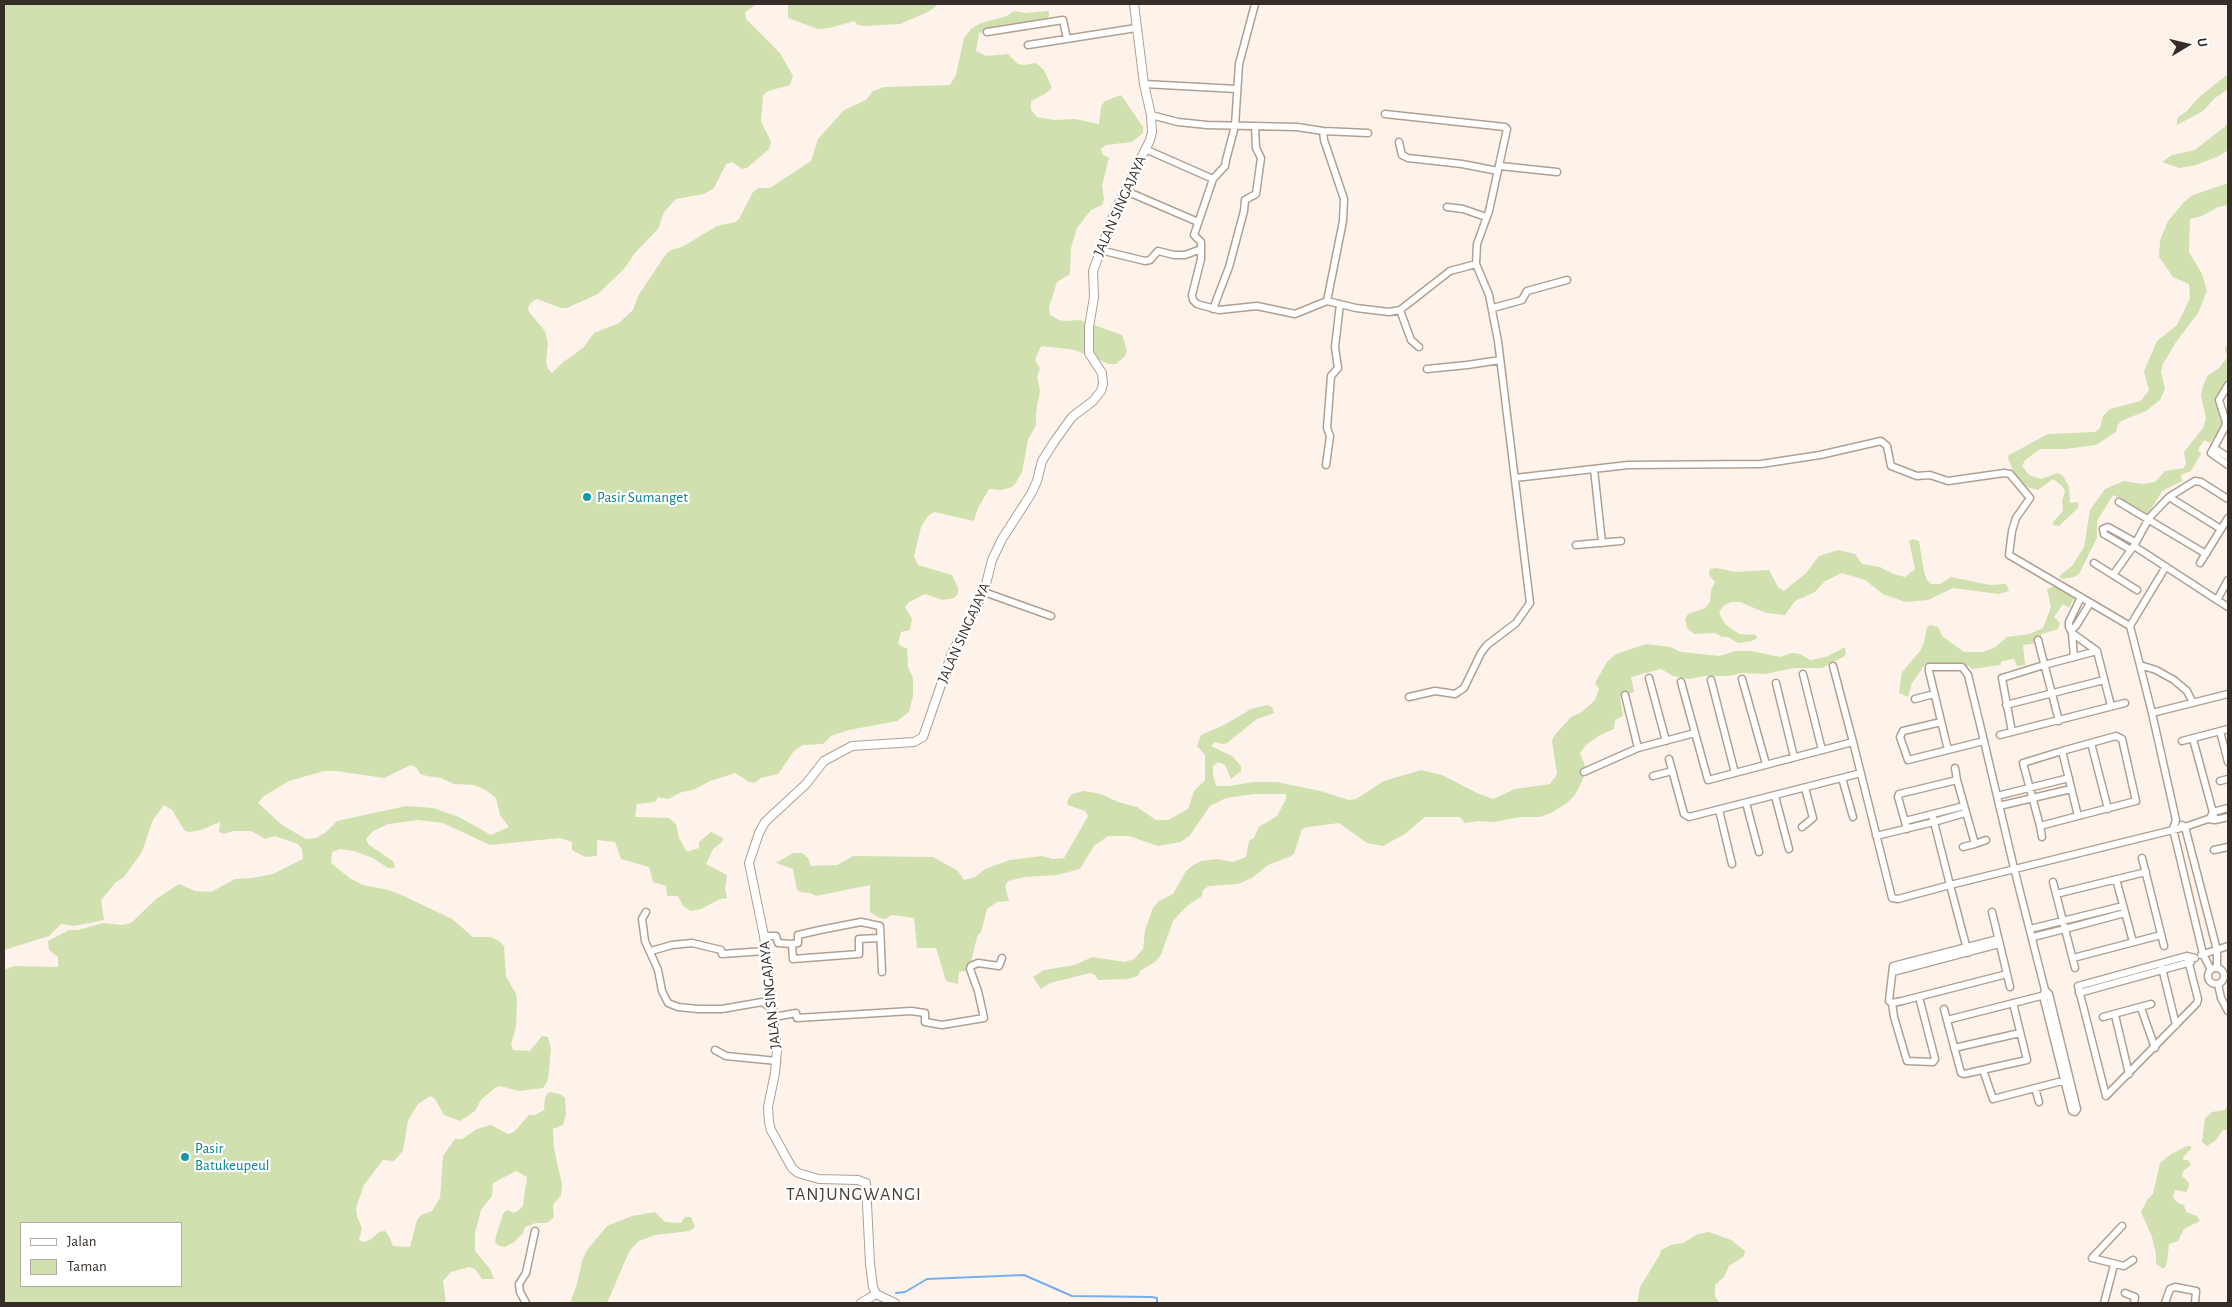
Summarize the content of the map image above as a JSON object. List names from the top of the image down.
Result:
{
  "streets": {
    "street": ["JALAN SINGAJAYA"]
  },
  "districts": ["TANJUNGWANGI"],
  "places": ["Pasir Sumanget", "Pasir Batukeupeul"],
  "legend": ["Jalan", "Taman"],
  "north": "right"
}
